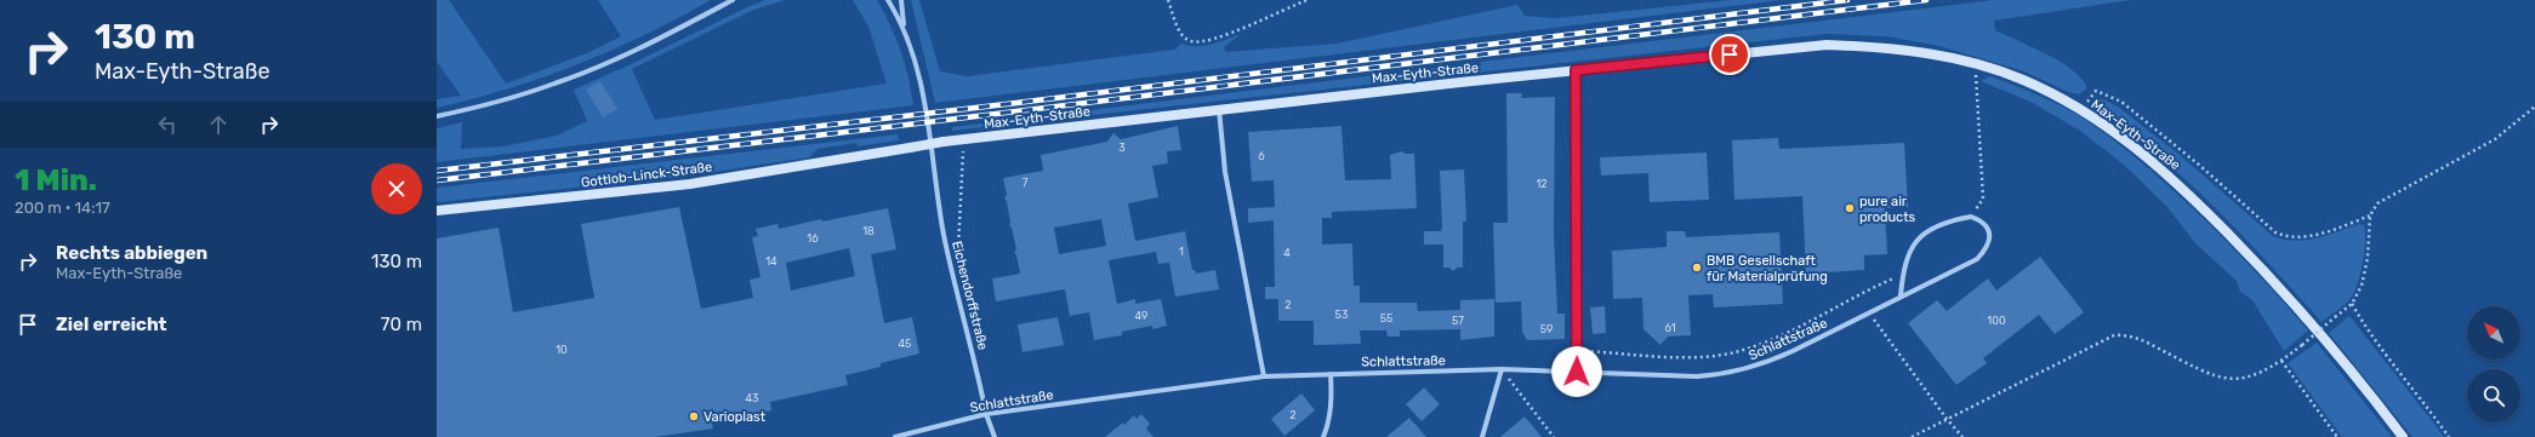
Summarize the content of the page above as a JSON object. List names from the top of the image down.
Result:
{
  "streets": {
    "street": [
      "Max-Eyth-Straße",
      "Gottlob-Linck-Straße",
      "Eichendorffstraße",
      "Schlattstraße"
    ]
  },
  "crossings": [
    ["Max-Eyth-Straße", "Gottlob-Linck-Straße"],
    ["Eichendorffstraße", "Schlattstraße"]
  ],
  "places": ["pure air products", "BMB Gesellschaft für Materialprüfung", "Varioplast"],
  "house_numbers": [
    "3",
    "6",
    "7",
    "12",
    "18",
    "16",
    "1",
    "4",
    "14",
    "2",
    "53",
    "49",
    "55",
    "57",
    "100",
    "61",
    "59",
    "45",
    "10",
    "43",
    "2"
  ],
  "north": "top left",
  "page": {
    "turn": ["130 m", "Max-Eyth-Straße"],
    "heading": ["1 Min.", "200 m · 14:17"],
    "list": [
      {
        "name": "Rechts abbiegen",
        "note": "Max-Eyth-Straße",
        "value": "130 m"
      },
      {
        "name": "Ziel erreicht",
        "value": "70 m"
      }
    ]
  }
}
